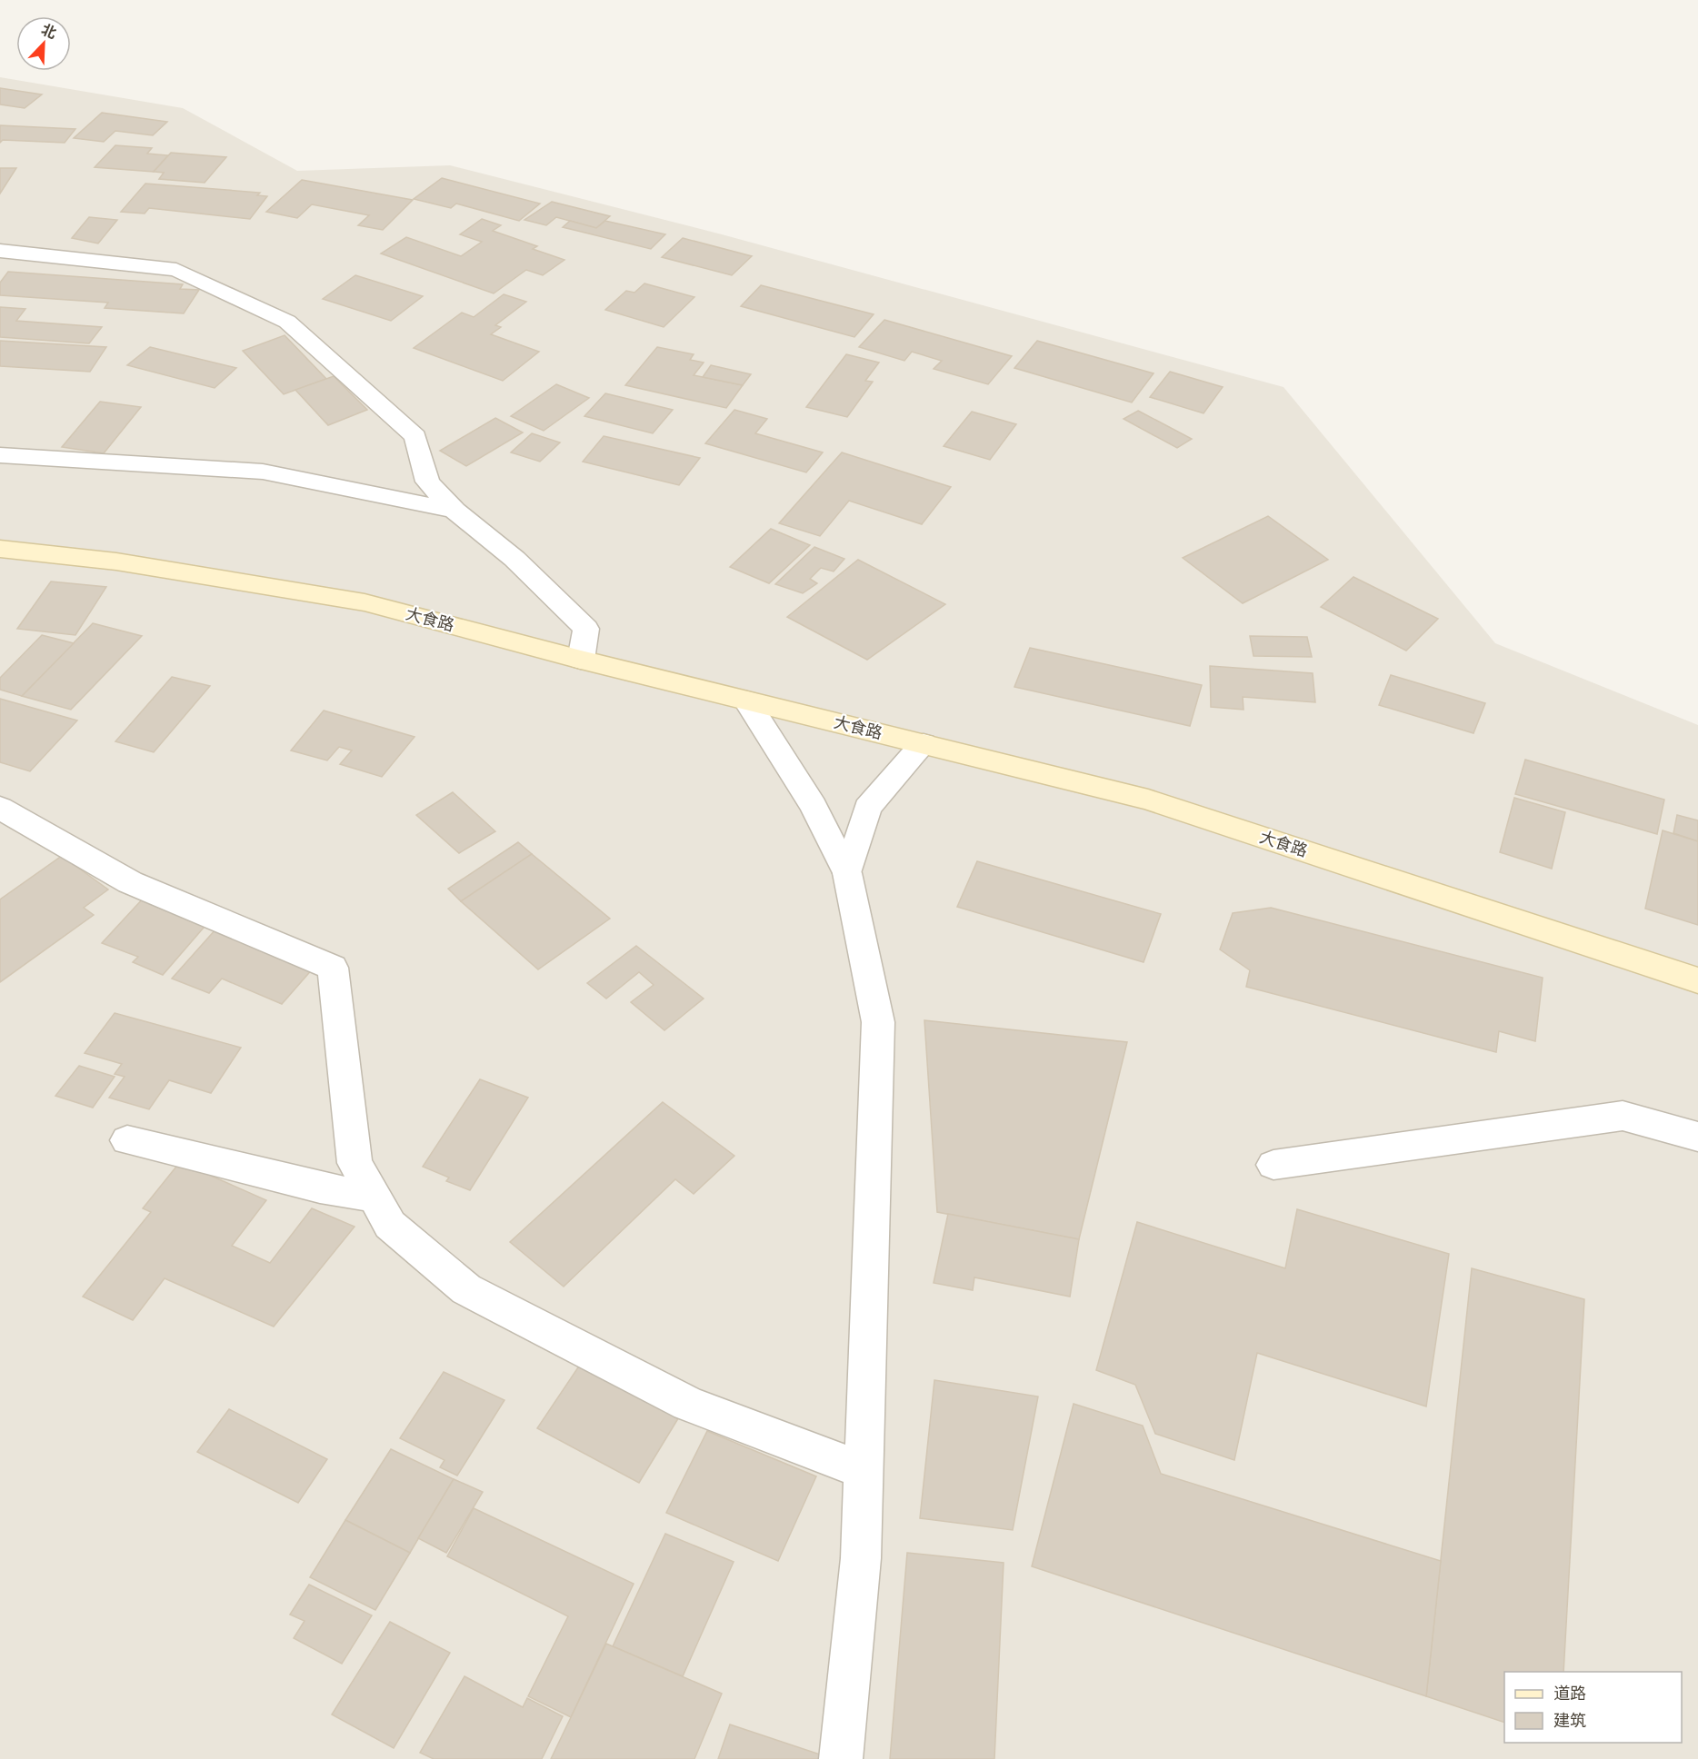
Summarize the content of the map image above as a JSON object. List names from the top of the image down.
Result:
{
  "streets": {
    "street": ["大食路"]
  },
  "legend": ["道路", "建筑"],
  "north": "top right"
}
